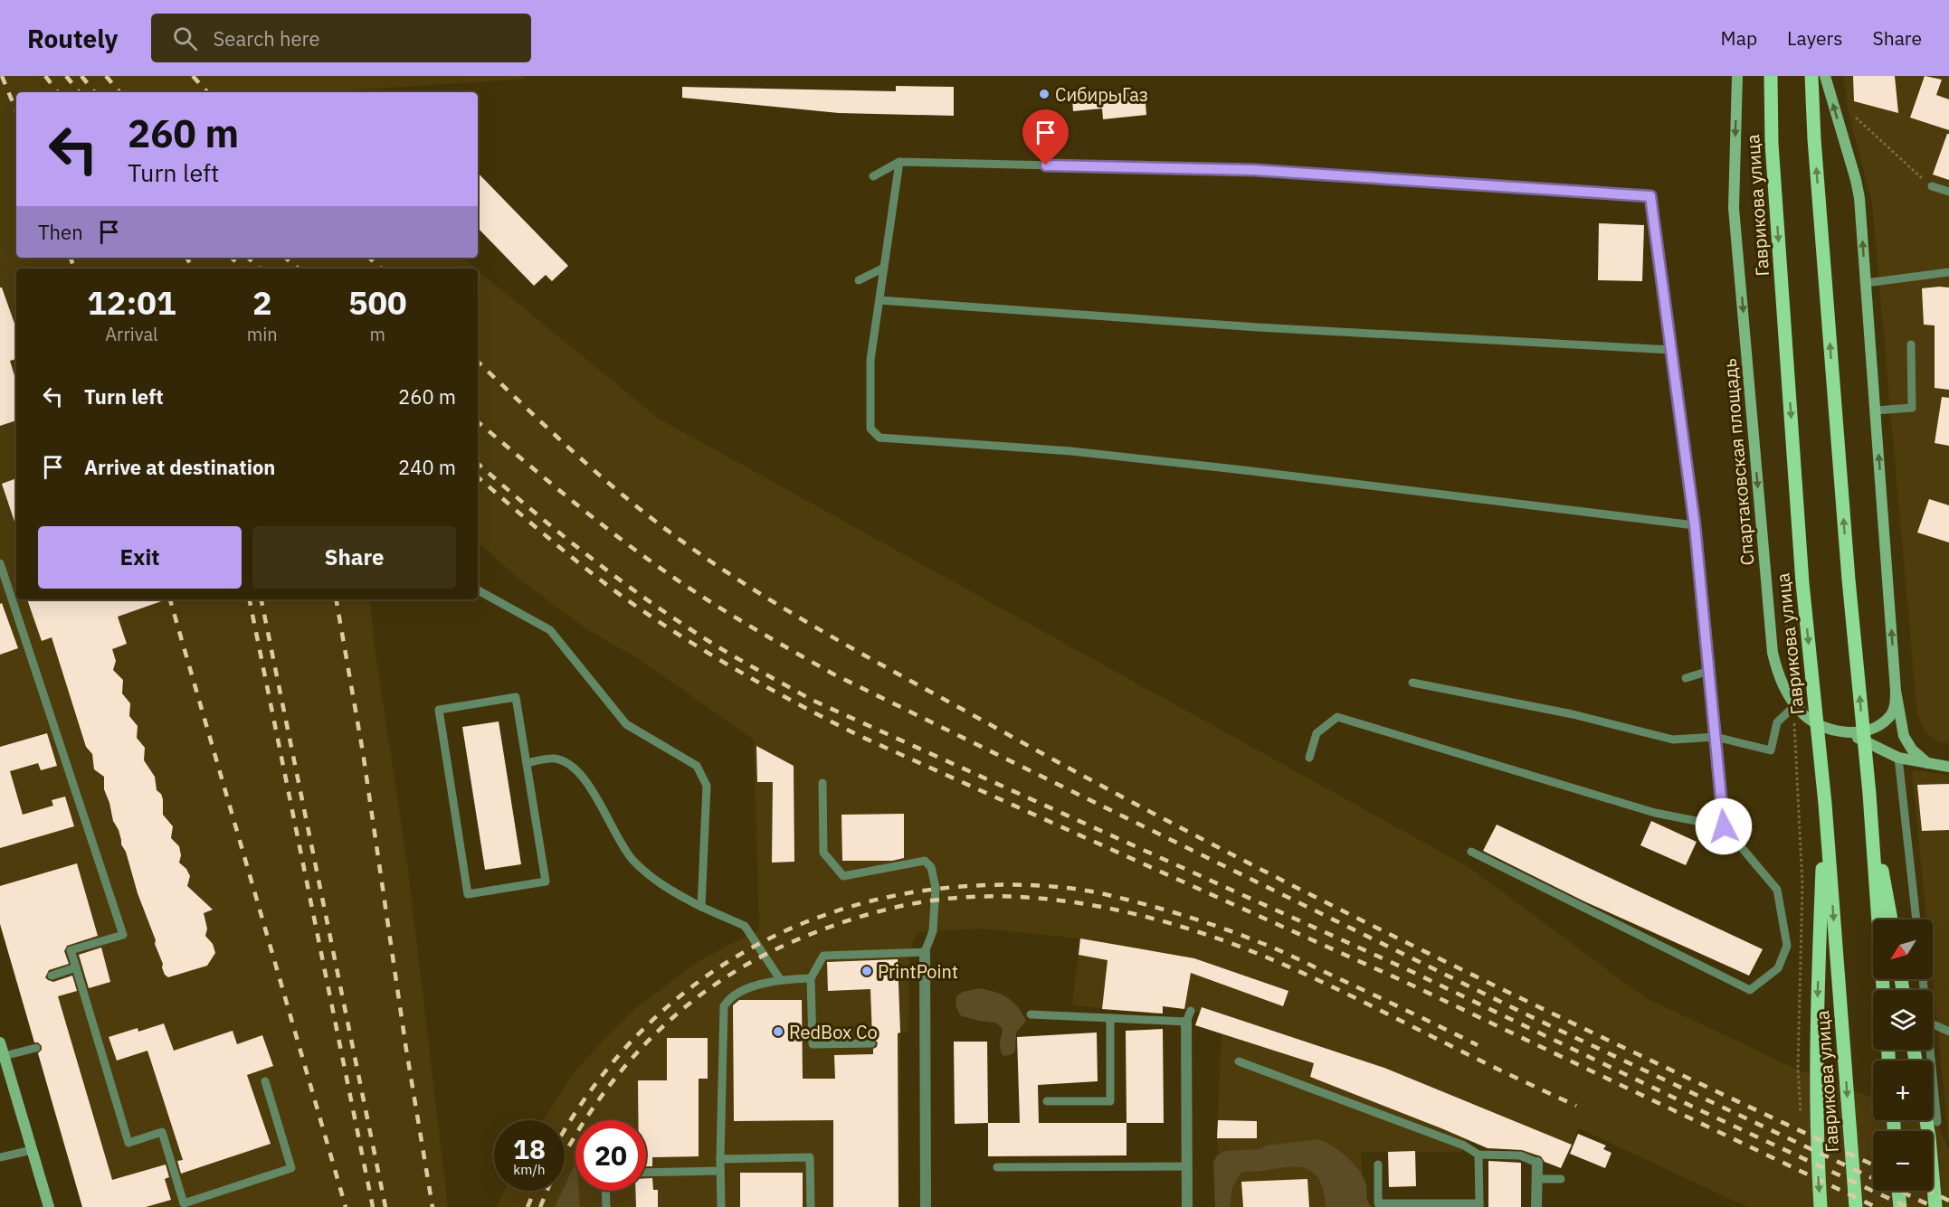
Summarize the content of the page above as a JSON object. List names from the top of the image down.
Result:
{
  "streets": {
    "main road": ["Гаврикова улица"],
    "street": ["Спартаковская площадь"]
  },
  "places": ["Сибирь Газ", "PrintPoint", "RedBox Co"],
  "north": "bottom left",
  "page": {
    "header": "Routely",
    "search": "Search here",
    "nav": ["Map", "Layers", "Share"],
    "turn": ["260 m", "Turn left"],
    "then": "Then",
    "eta": [
      "12:01",
      "Arrival",
      "2",
      "min",
      "500",
      "m"
    ],
    "list": [
      {
        "name": "Turn left",
        "value": "260 m"
      },
      {
        "name": "Arrive at destination",
        "value": "240 m"
      }
    ],
    "buttons": ["Exit", "Share"],
    "map_buttons": ["+", "−"],
    "speed": "18 km/h",
    "limit": "20"
  }
}
